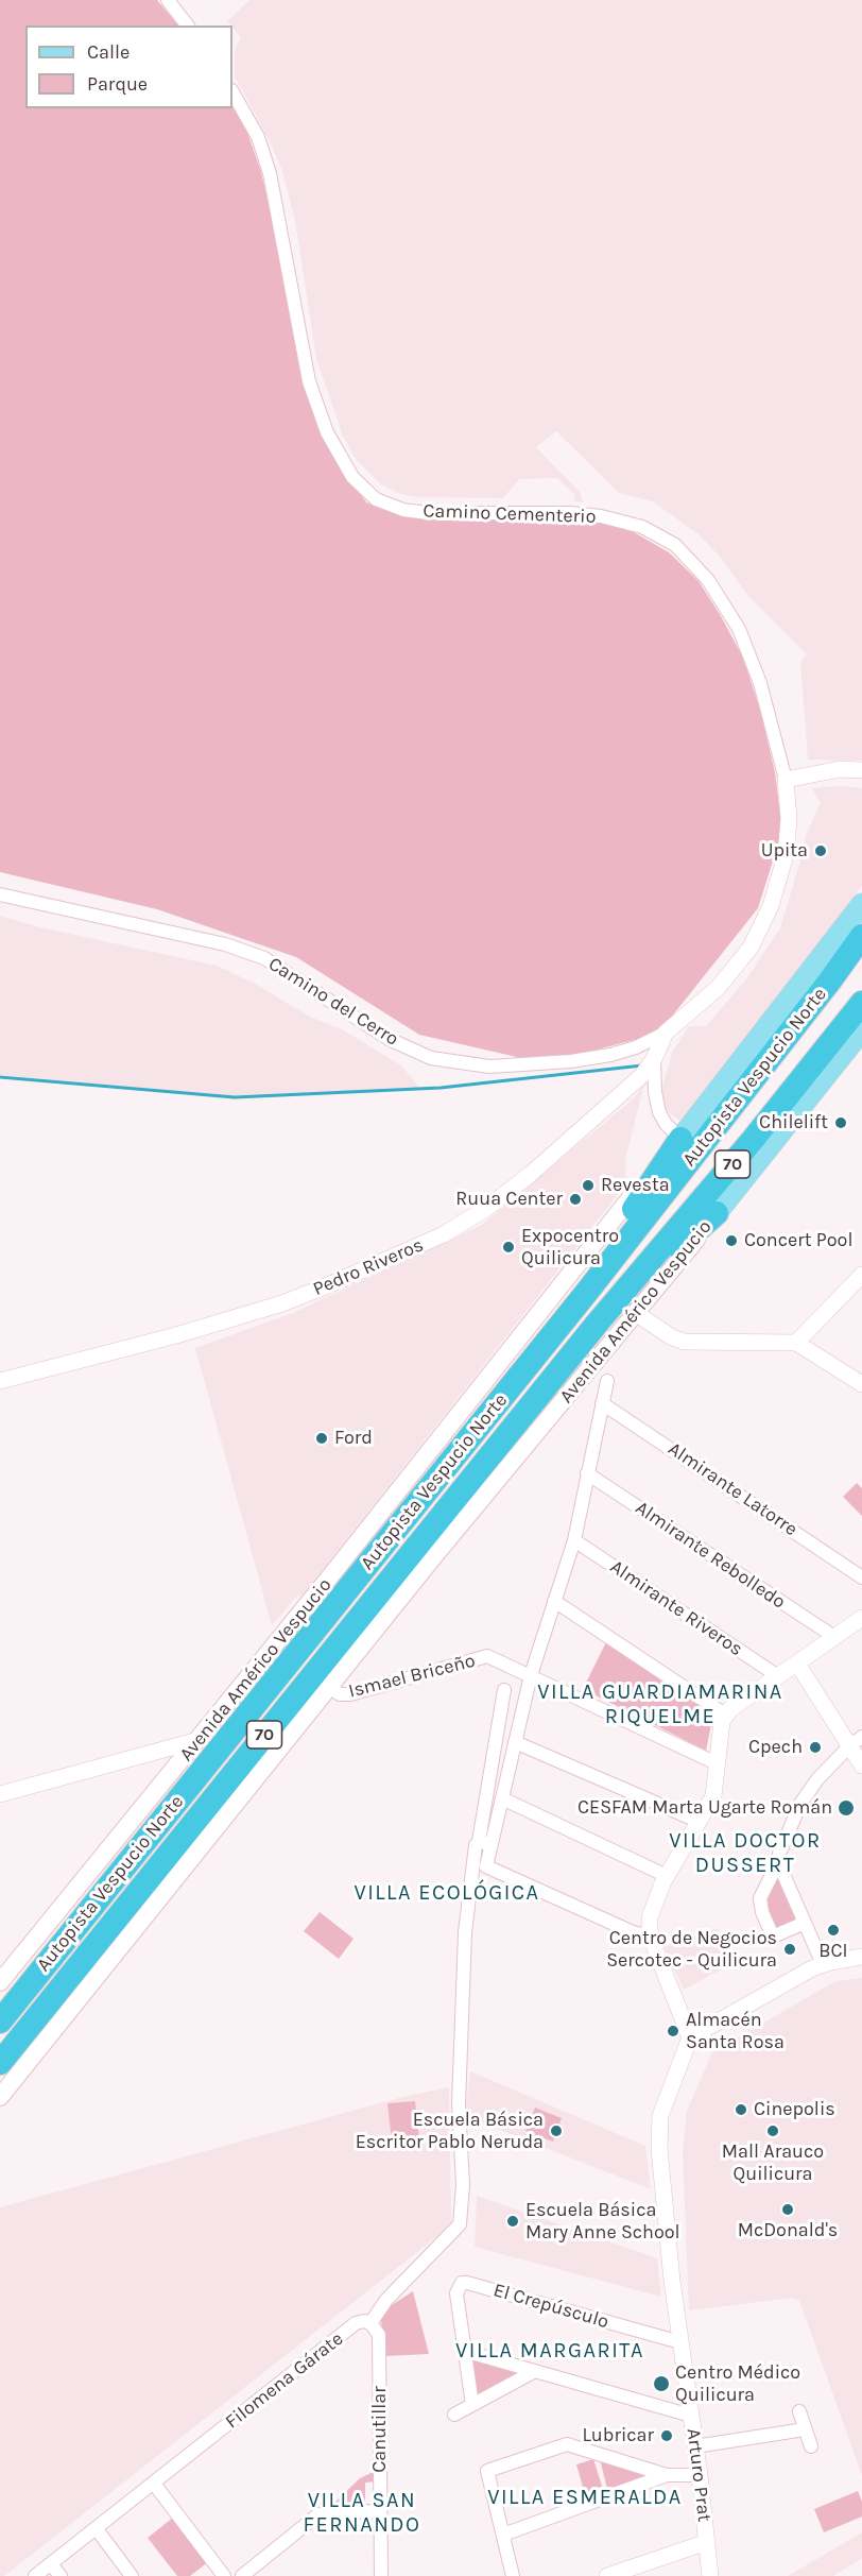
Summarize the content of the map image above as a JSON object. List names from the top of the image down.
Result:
{
  "streets": {
    "highway": ["Autopista Vespucio Norte", "70"],
    "main road": ["Avenida Américo Vespucio"],
    "street": [
      "Camino Cementerio",
      "Camino del Cerro",
      "Pedro Riveros",
      "Almirante Latorre",
      "Almirante Rebolledo",
      "Almirante Riveros",
      "Ismael Briceño",
      "El Crepúsculo",
      "Filomena Gárate",
      "Canutillar",
      "Arturo Prat"
    ]
  },
  "crossings": [
    ["Camino Cementerio", "Camino del Cerro"],
    ["Camino Cementerio", "Pedro Riveros"],
    ["Camino del Cerro", "Pedro Riveros"],
    ["Avenida Américo Vespucio", "Ismael Briceño"],
    ["El Crepúsculo", "Arturo Prat"],
    ["Filomena Gárate", "Canutillar"]
  ],
  "districts": [
    "VILLA GUARDIAMARINA RIQUELME",
    "VILLA DOCTOR DUSSERT",
    "VILLA ECOLÓGICA",
    "VILLA MARGARITA",
    "VILLA ESMERALDA",
    "VILLA SAN FERNANDO"
  ],
  "places": [
    "Upita",
    "Chilelift",
    "Revesta",
    "Ruua Center",
    "Concert Pool",
    "Expocentro Quilicura",
    "Ford",
    "Cpech",
    "CESFAM Marta Ugarte Román",
    "BCI",
    "Centro de Negocios Sercotec - Quilicura",
    "Almacén Santa Rosa",
    "Cinepolis",
    "Escuela Básica Escritor Pablo Neruda",
    "Mall Arauco Quilicura",
    "McDonald's",
    "Escuela Básica Mary Anne School",
    "Centro Médico Quilicura",
    "Lubricar"
  ],
  "legend": ["Calle", "Parque"]
}
